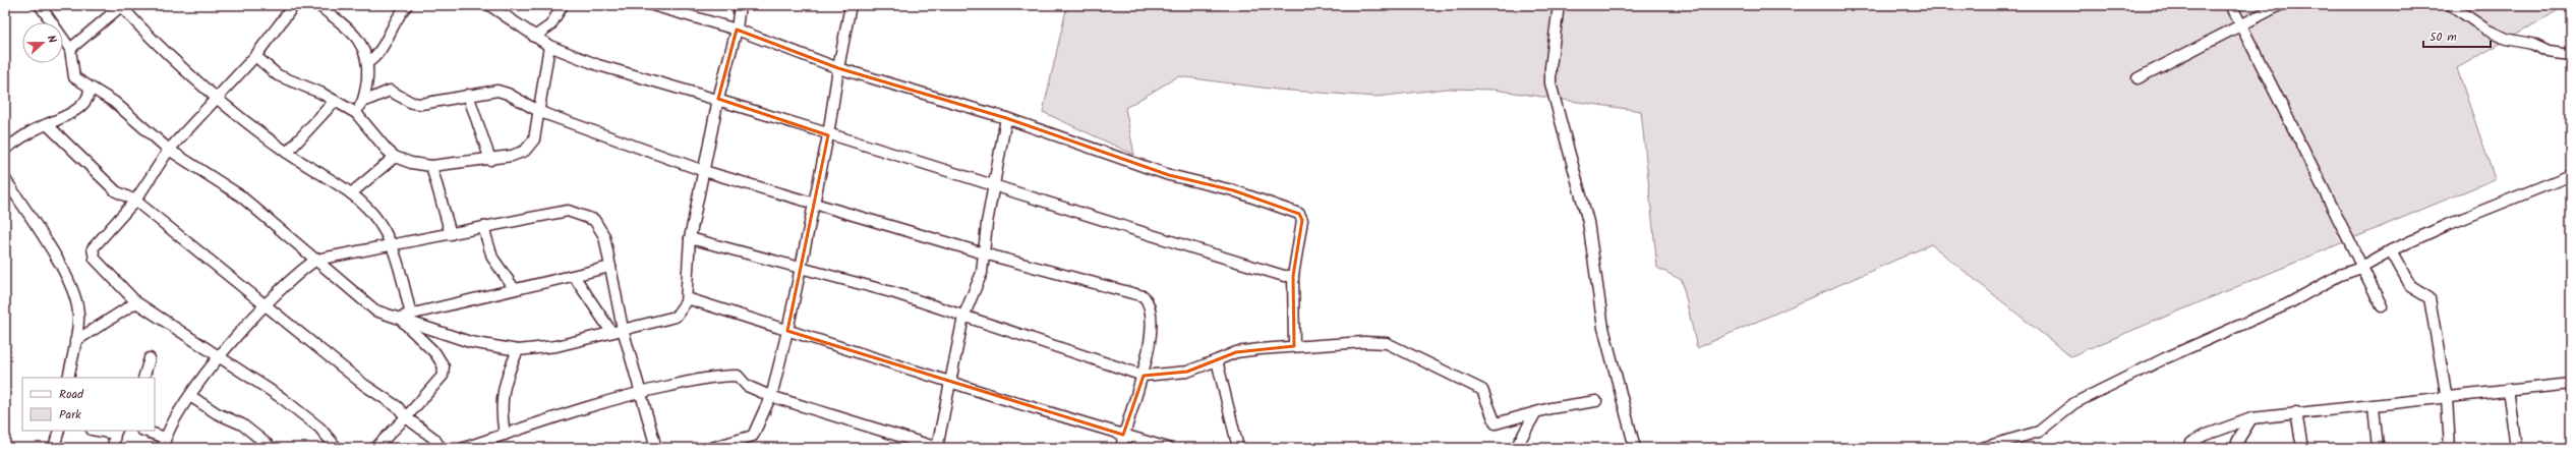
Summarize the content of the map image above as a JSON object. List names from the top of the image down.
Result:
{
  "legend": ["Road", "Park"],
  "scale_bar": "50 m",
  "north": "right"
}
